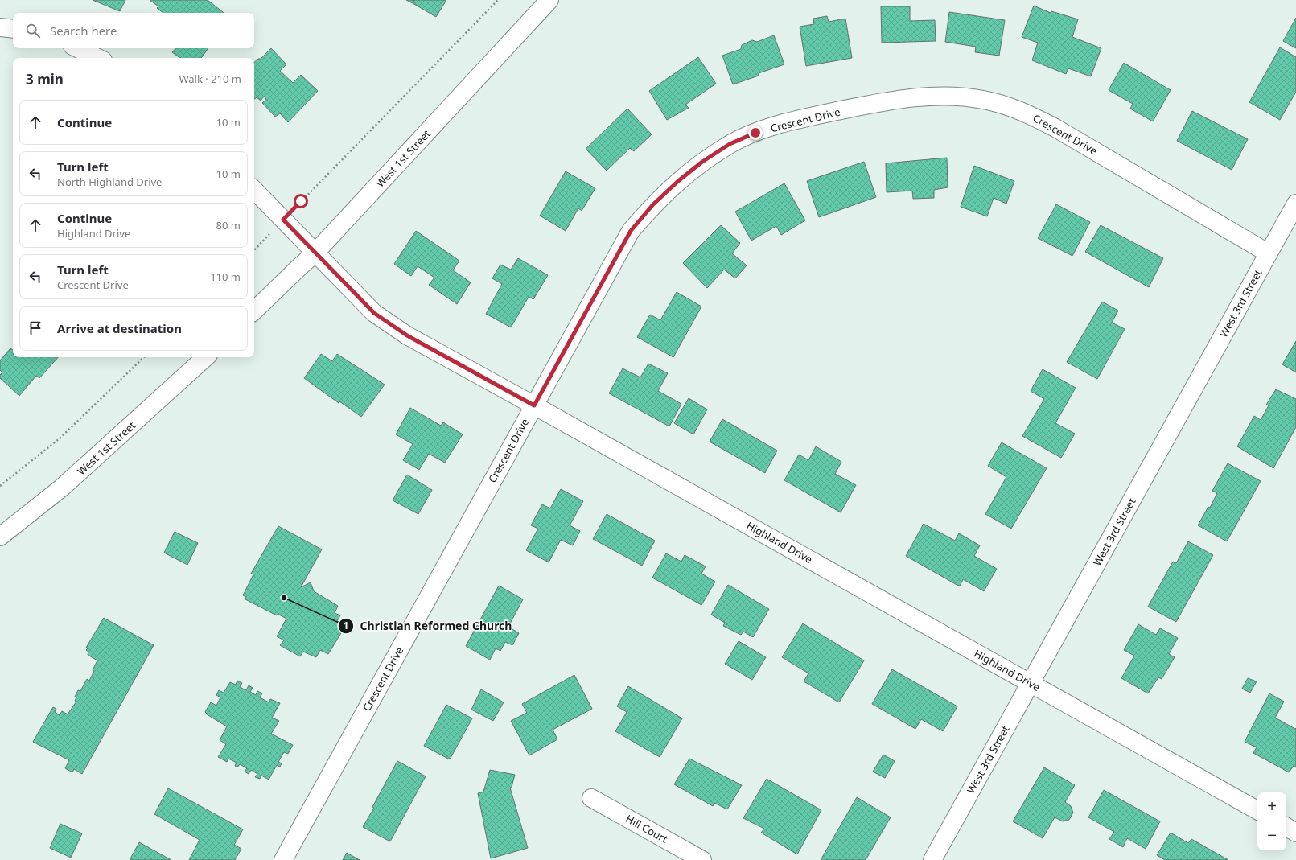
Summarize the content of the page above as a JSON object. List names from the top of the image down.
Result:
{
  "streets": {
    "street": [
      "Crescent Drive",
      "West 1st Street",
      "West 3rd Street",
      "Highland Drive",
      "Hill Court"
    ]
  },
  "crossings": [
    ["Crescent Drive", "West 3rd Street"],
    ["Crescent Drive", "Highland Drive"],
    ["West 1st Street", "Highland Drive"],
    ["West 3rd Street", "Highland Drive"]
  ],
  "places": ["Christian Reformed Church"],
  "page": {
    "search": "Search here",
    "heading": ["3 min", "Walk · 210 m"],
    "list": [
      ["Continue", "10 m"],
      ["Turn left", "North Highland Drive", "10 m"],
      ["Continue", "Highland Drive", "80 m"],
      ["Turn left", "Crescent Drive", "110 m"],
      "Arrive at destination"
    ],
    "map_buttons": ["+", "−"]
  }
}
